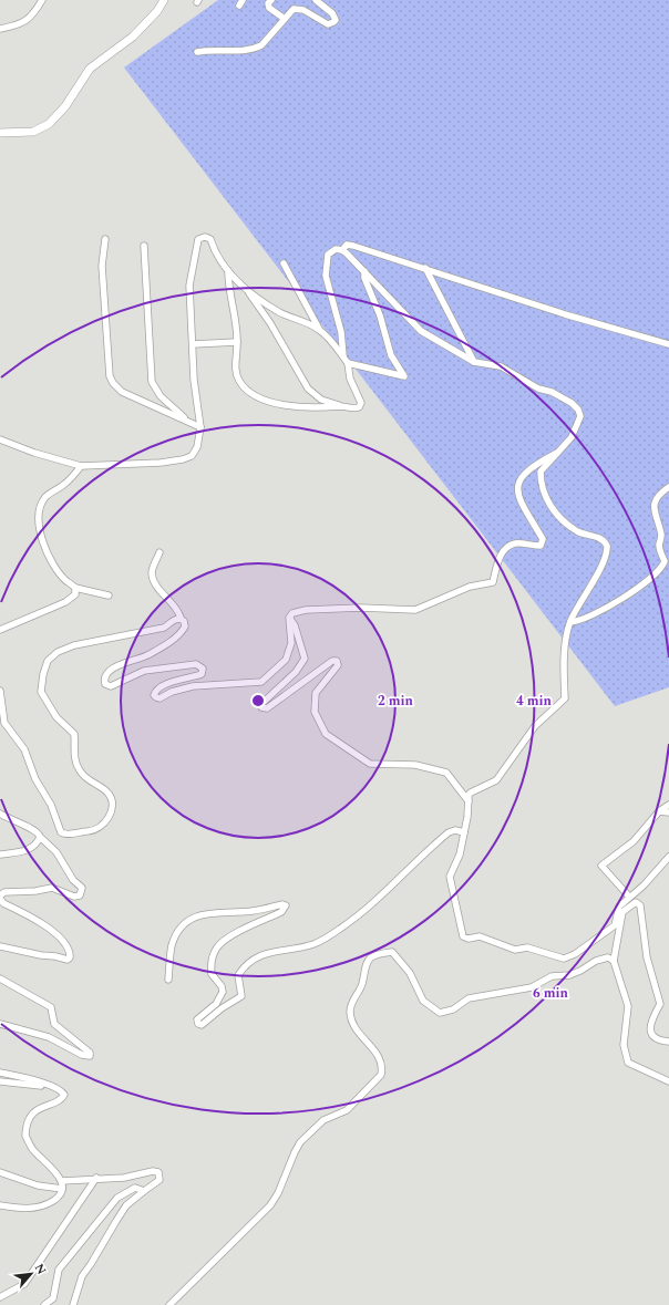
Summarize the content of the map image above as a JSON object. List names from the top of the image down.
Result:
{
  "north": "top right",
  "rings": ["2 min", "4 min", "6 min"]
}
